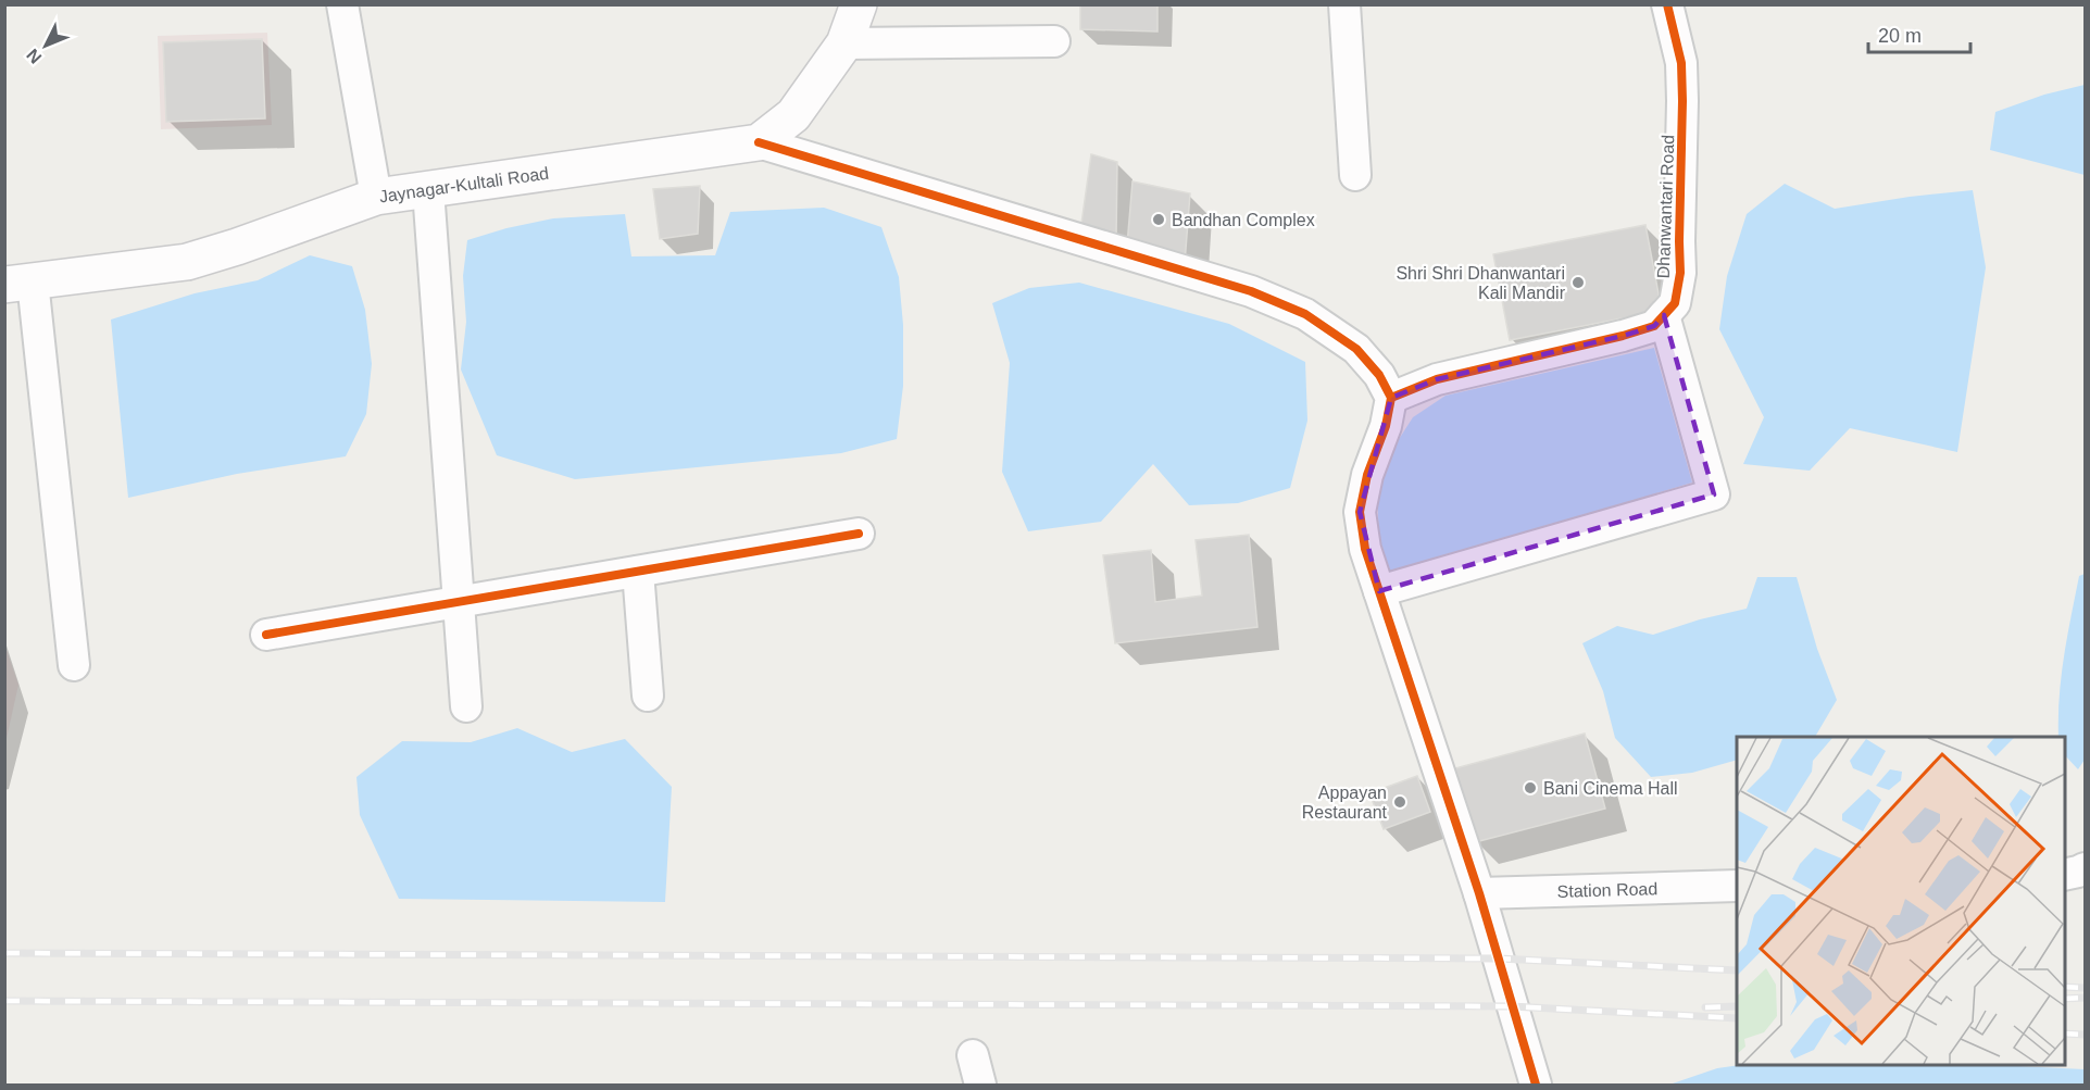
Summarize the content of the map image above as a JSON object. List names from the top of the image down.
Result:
{
  "streets": {
    "main road": ["Jaynagar-Kultali Road"],
    "street": ["Dhanwantari Road", "Station Road"]
  },
  "places": [
    "Bandhan Complex",
    "Shri Shri Dhanwantari Kali Mandir",
    "Bani Cinema Hall",
    "Appayan Restaurant"
  ],
  "scale_bar": "20 m",
  "north": "bottom left"
}
